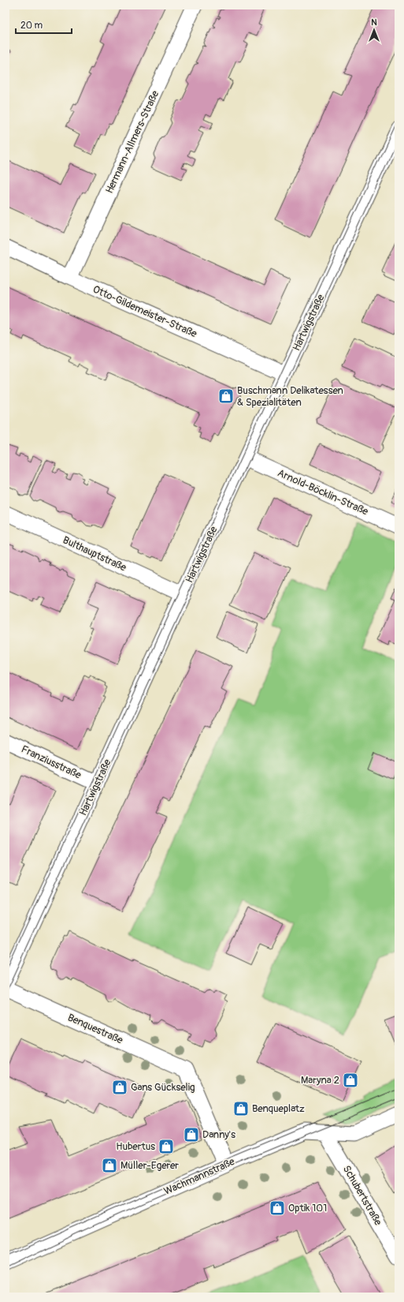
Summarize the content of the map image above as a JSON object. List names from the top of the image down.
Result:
{
  "streets": {
    "street": [
      "Hermann-Allmers-Straße",
      "Otto-Gildemeister-Straße",
      "Hartwigstraße",
      "Arnold-Böcklin-Straße",
      "Bulthauptstraße",
      "Franziusstraße",
      "Benquestraße",
      "Wachmannstraße",
      "Schubertstraße"
    ]
  },
  "crossings": [
    ["Hermann-Allmers-Straße", "Otto-Gildemeister-Straße"],
    ["Otto-Gildemeister-Straße", "Hartwigstraße"],
    ["Hartwigstraße", "Arnold-Böcklin-Straße"],
    ["Hartwigstraße", "Bulthauptstraße"],
    ["Hartwigstraße", "Franziusstraße"],
    ["Benquestraße", "Wachmannstraße"],
    ["Wachmannstraße", "Schubertstraße"]
  ],
  "places": {
    "shop": [
      "Buschmann Delikatessen & Spezialitäten",
      "Maryna 2",
      "Gans Gückselig",
      "Benqueplatz",
      "Danny's",
      "Hubertus",
      "Müller-Egerer",
      "Optik 101"
    ]
  },
  "scale_bar": "20 m",
  "north": "top"
}
